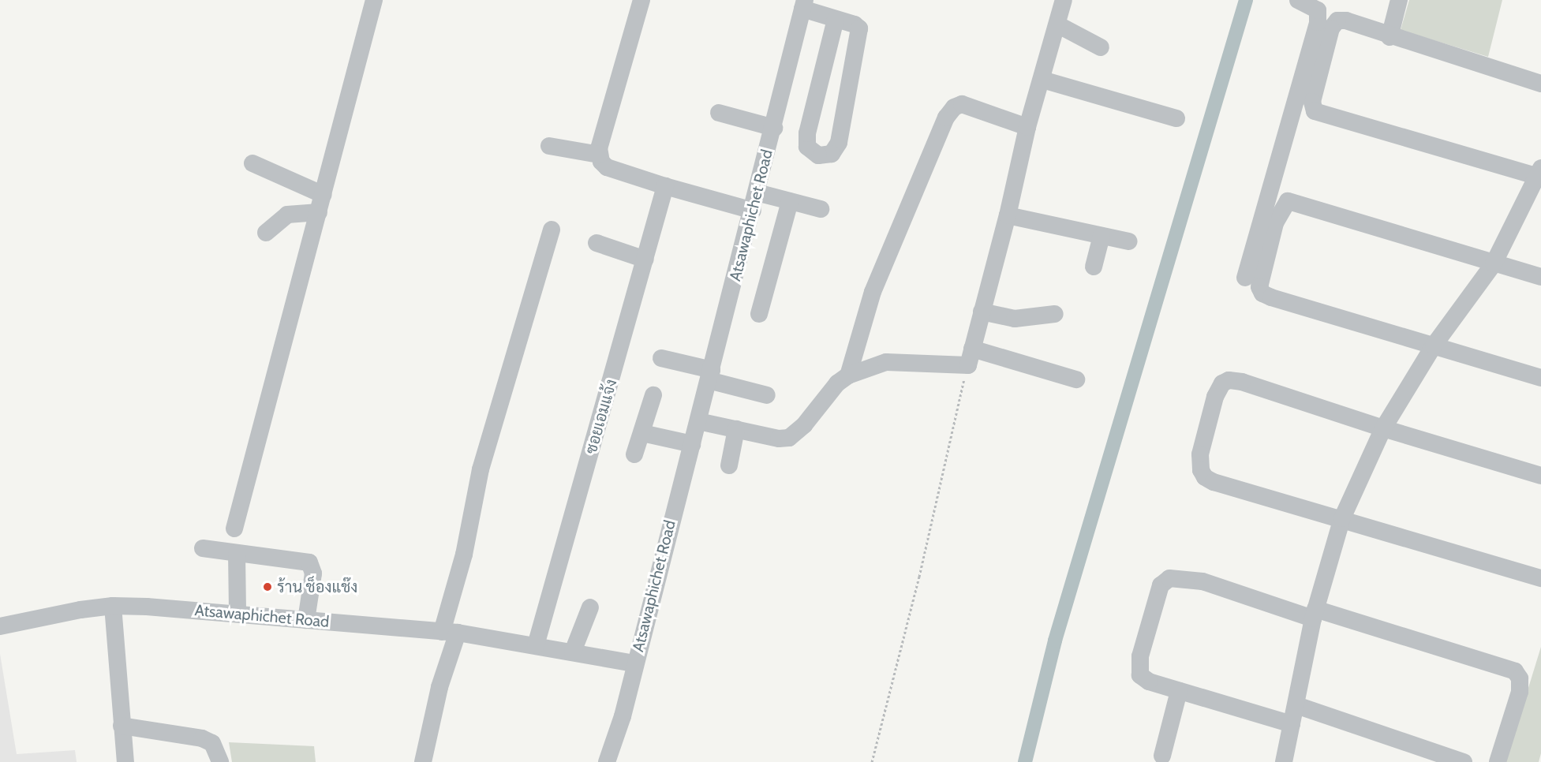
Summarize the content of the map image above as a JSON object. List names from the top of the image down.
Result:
{
  "streets": {
    "street": ["Atsawaphichet Road", "ซอยเอมแจ้ง"]
  },
  "crossings": [
    ["Atsawaphichet Road", "ซอยเอมแจ้ง"]
  ],
  "places": ["ร้าน ช็องแช๊ง"]
}
